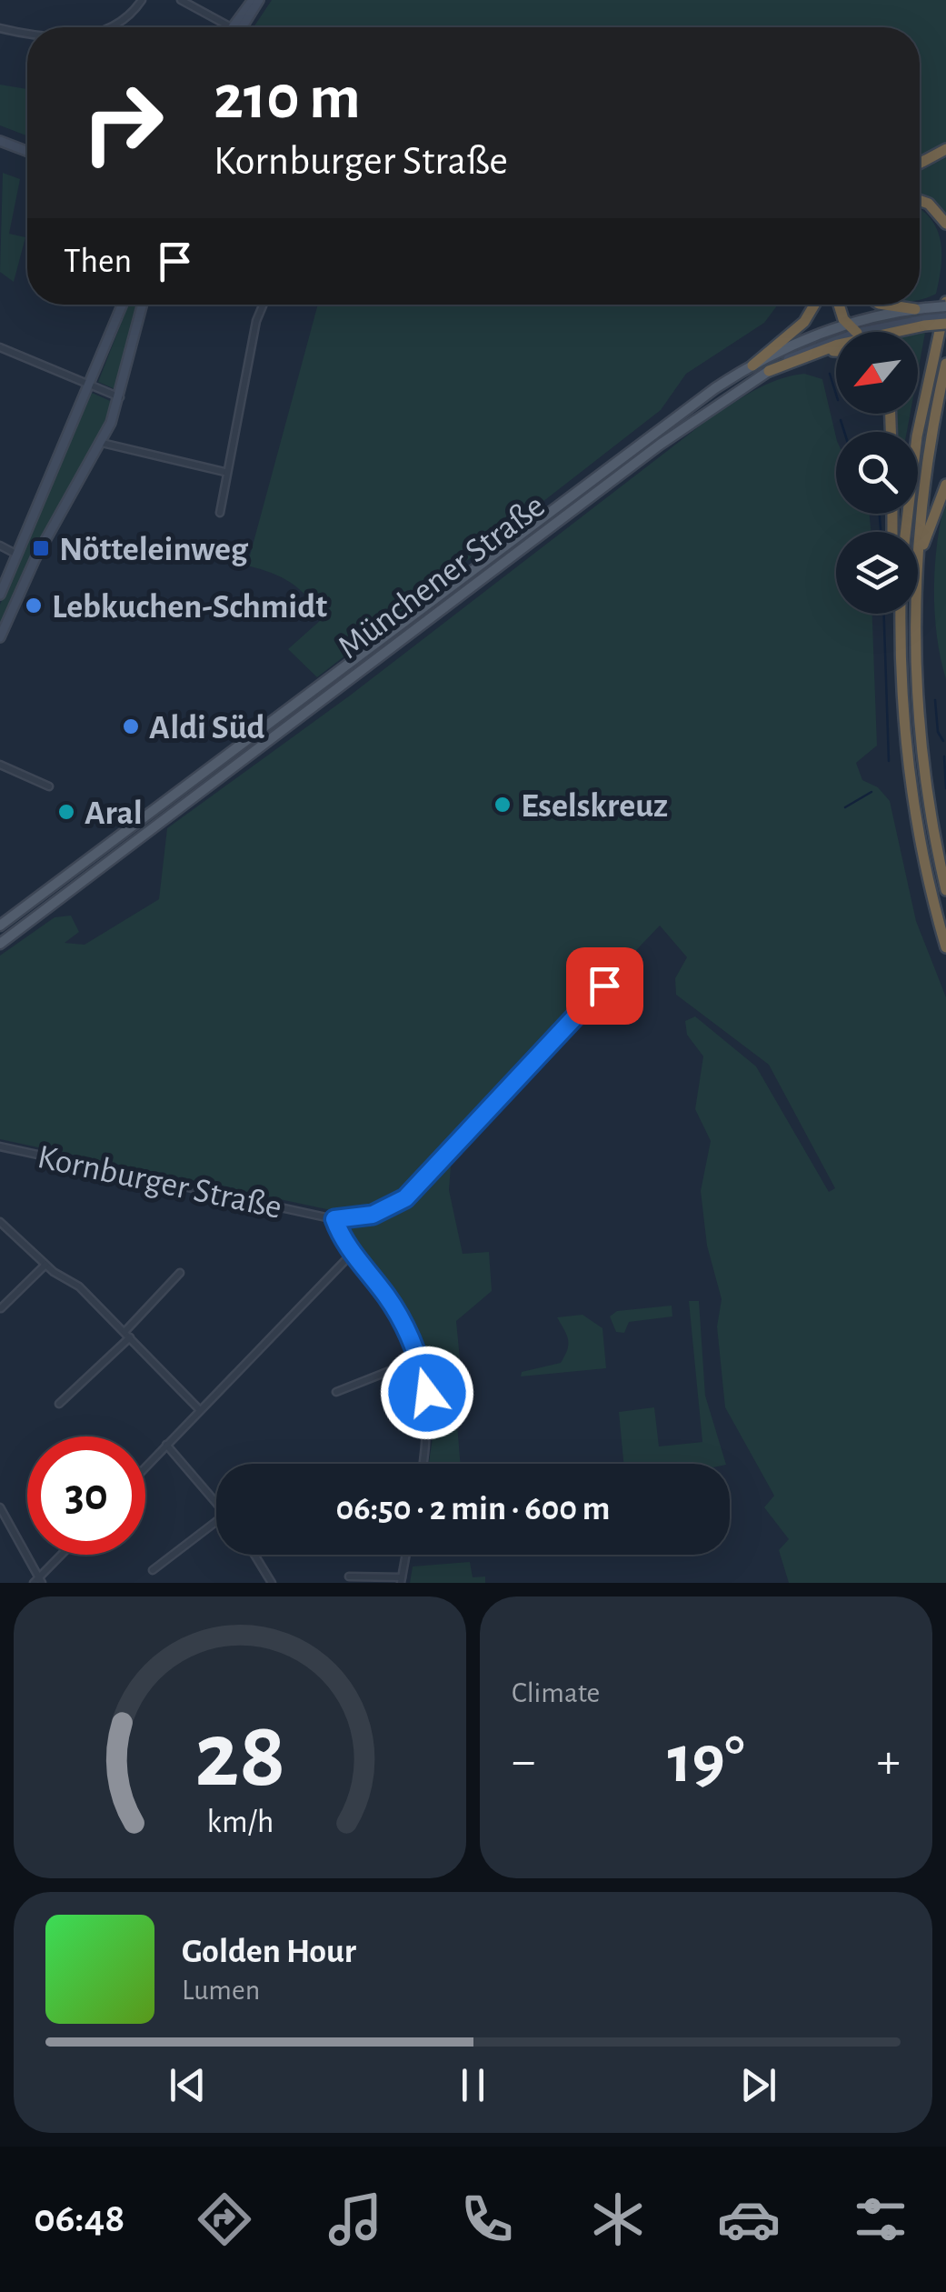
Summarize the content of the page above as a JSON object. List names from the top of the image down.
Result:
{
  "streets": {
    "main road": ["Münchener Straße"],
    "street": ["Kornburger Straße"]
  },
  "places": {
    "transit": ["Nötteleinweg"],
    "other": [
      "Lebkuchen-Schmidt",
      "Aldi Süd",
      "Eselskreuz",
      "Aral"
    ]
  },
  "north": "bottom left",
  "page": {
    "turn": ["210 m", "Kornburger Straße"],
    "then": "Then",
    "limit": "30",
    "trip": "06:50 · 2 min · 600 m",
    "tile": "Climate",
    "heat": ["−", "19°", "+"],
    "song": ["Golden Hour", "Lumen"],
    "tabs": "06:48",
    "gauge": ["28", "km/h"]
  }
}
